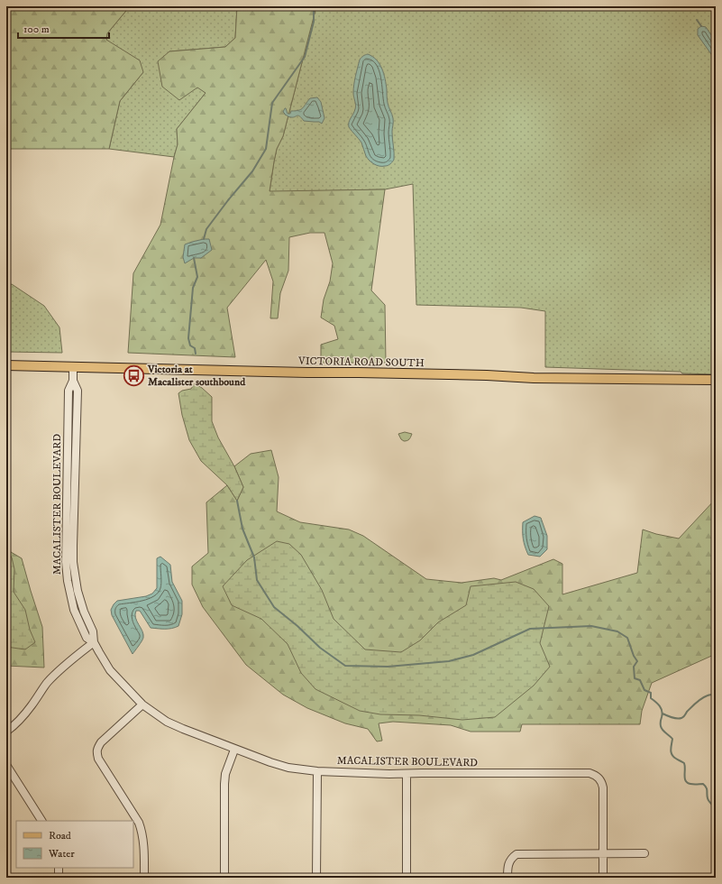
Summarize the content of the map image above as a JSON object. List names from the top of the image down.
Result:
{
  "streets": {
    "main road": ["VICTORIA ROAD SOUTH"],
    "street": ["MACALISTER BOULEVARD"]
  },
  "crossings": [
    ["VICTORIA ROAD SOUTH", "MACALISTER BOULEVARD"]
  ],
  "places": {
    "bus stop": ["Victoria at Macalister southbound"]
  },
  "legend": ["Road", "Water"],
  "scale_bar": "100 m"
}
